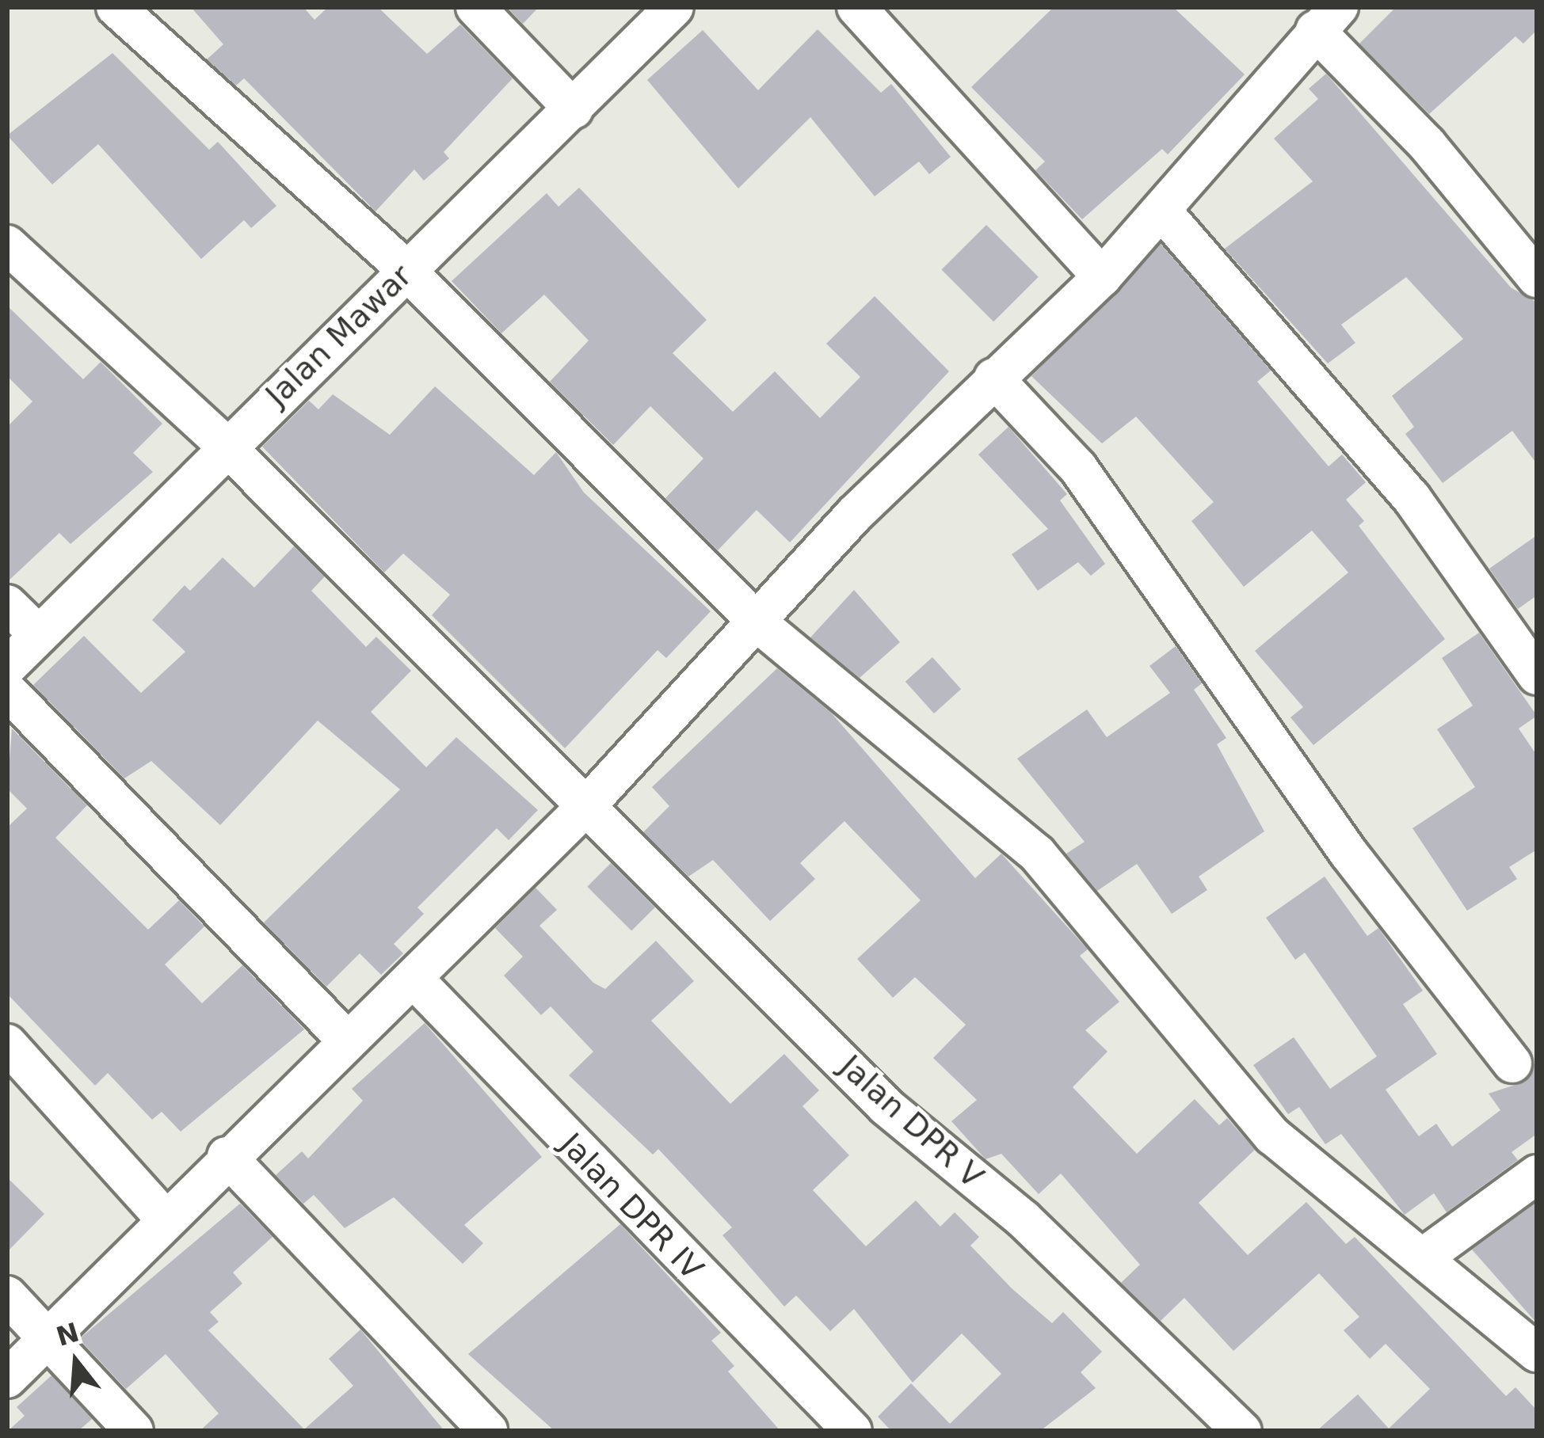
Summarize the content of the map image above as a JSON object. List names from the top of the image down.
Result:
{
  "streets": {
    "street": ["Jalan Mawar", "Jalan DPR V", "Jalan DPR IV"]
  },
  "crossings": [
    ["Jalan Mawar", "Jalan DPR V"]
  ],
  "north": "top"
}
